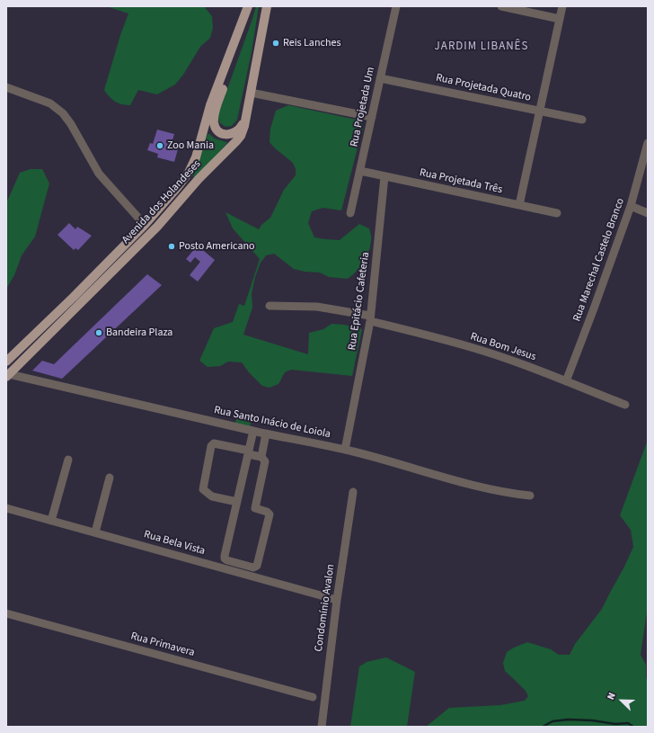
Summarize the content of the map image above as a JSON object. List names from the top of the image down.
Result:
{
  "streets": {
    "main road": ["Avenida dos Holandeses"],
    "street": [
      "Rua Projetada Quatro",
      "Rua Projetada Um",
      "Rua Projetada Três",
      "Rua Marechal Castelo Branco",
      "Rua Epitácio Cafeteria",
      "Rua Bom Jesus",
      "Rua Santo Inácio de Loiola",
      "Rua Bela Vista",
      "Condomínio Avalon",
      "Rua Primavera"
    ]
  },
  "crossings": [
    ["Rua Projetada Quatro", "Rua Projetada Um"],
    ["Rua Projetada Um", "Rua Projetada Três"],
    ["Rua Projetada Três", "Rua Epitácio Cafeteria"],
    ["Avenida dos Holandeses", "Rua Santo Inácio de Loiola"],
    ["Rua Marechal Castelo Branco", "Rua Bom Jesus"],
    ["Rua Epitácio Cafeteria", "Rua Bom Jesus"],
    ["Rua Epitácio Cafeteria", "Rua Santo Inácio de Loiola"],
    ["Rua Bela Vista", "Condomínio Avalon"]
  ],
  "districts": ["JARDIM LIBANÊS"],
  "places": [
    "Reis Lanches",
    "Zoo Mania",
    "Posto Americano",
    "Bandeira Plaza"
  ],
  "north": "top left"
}
